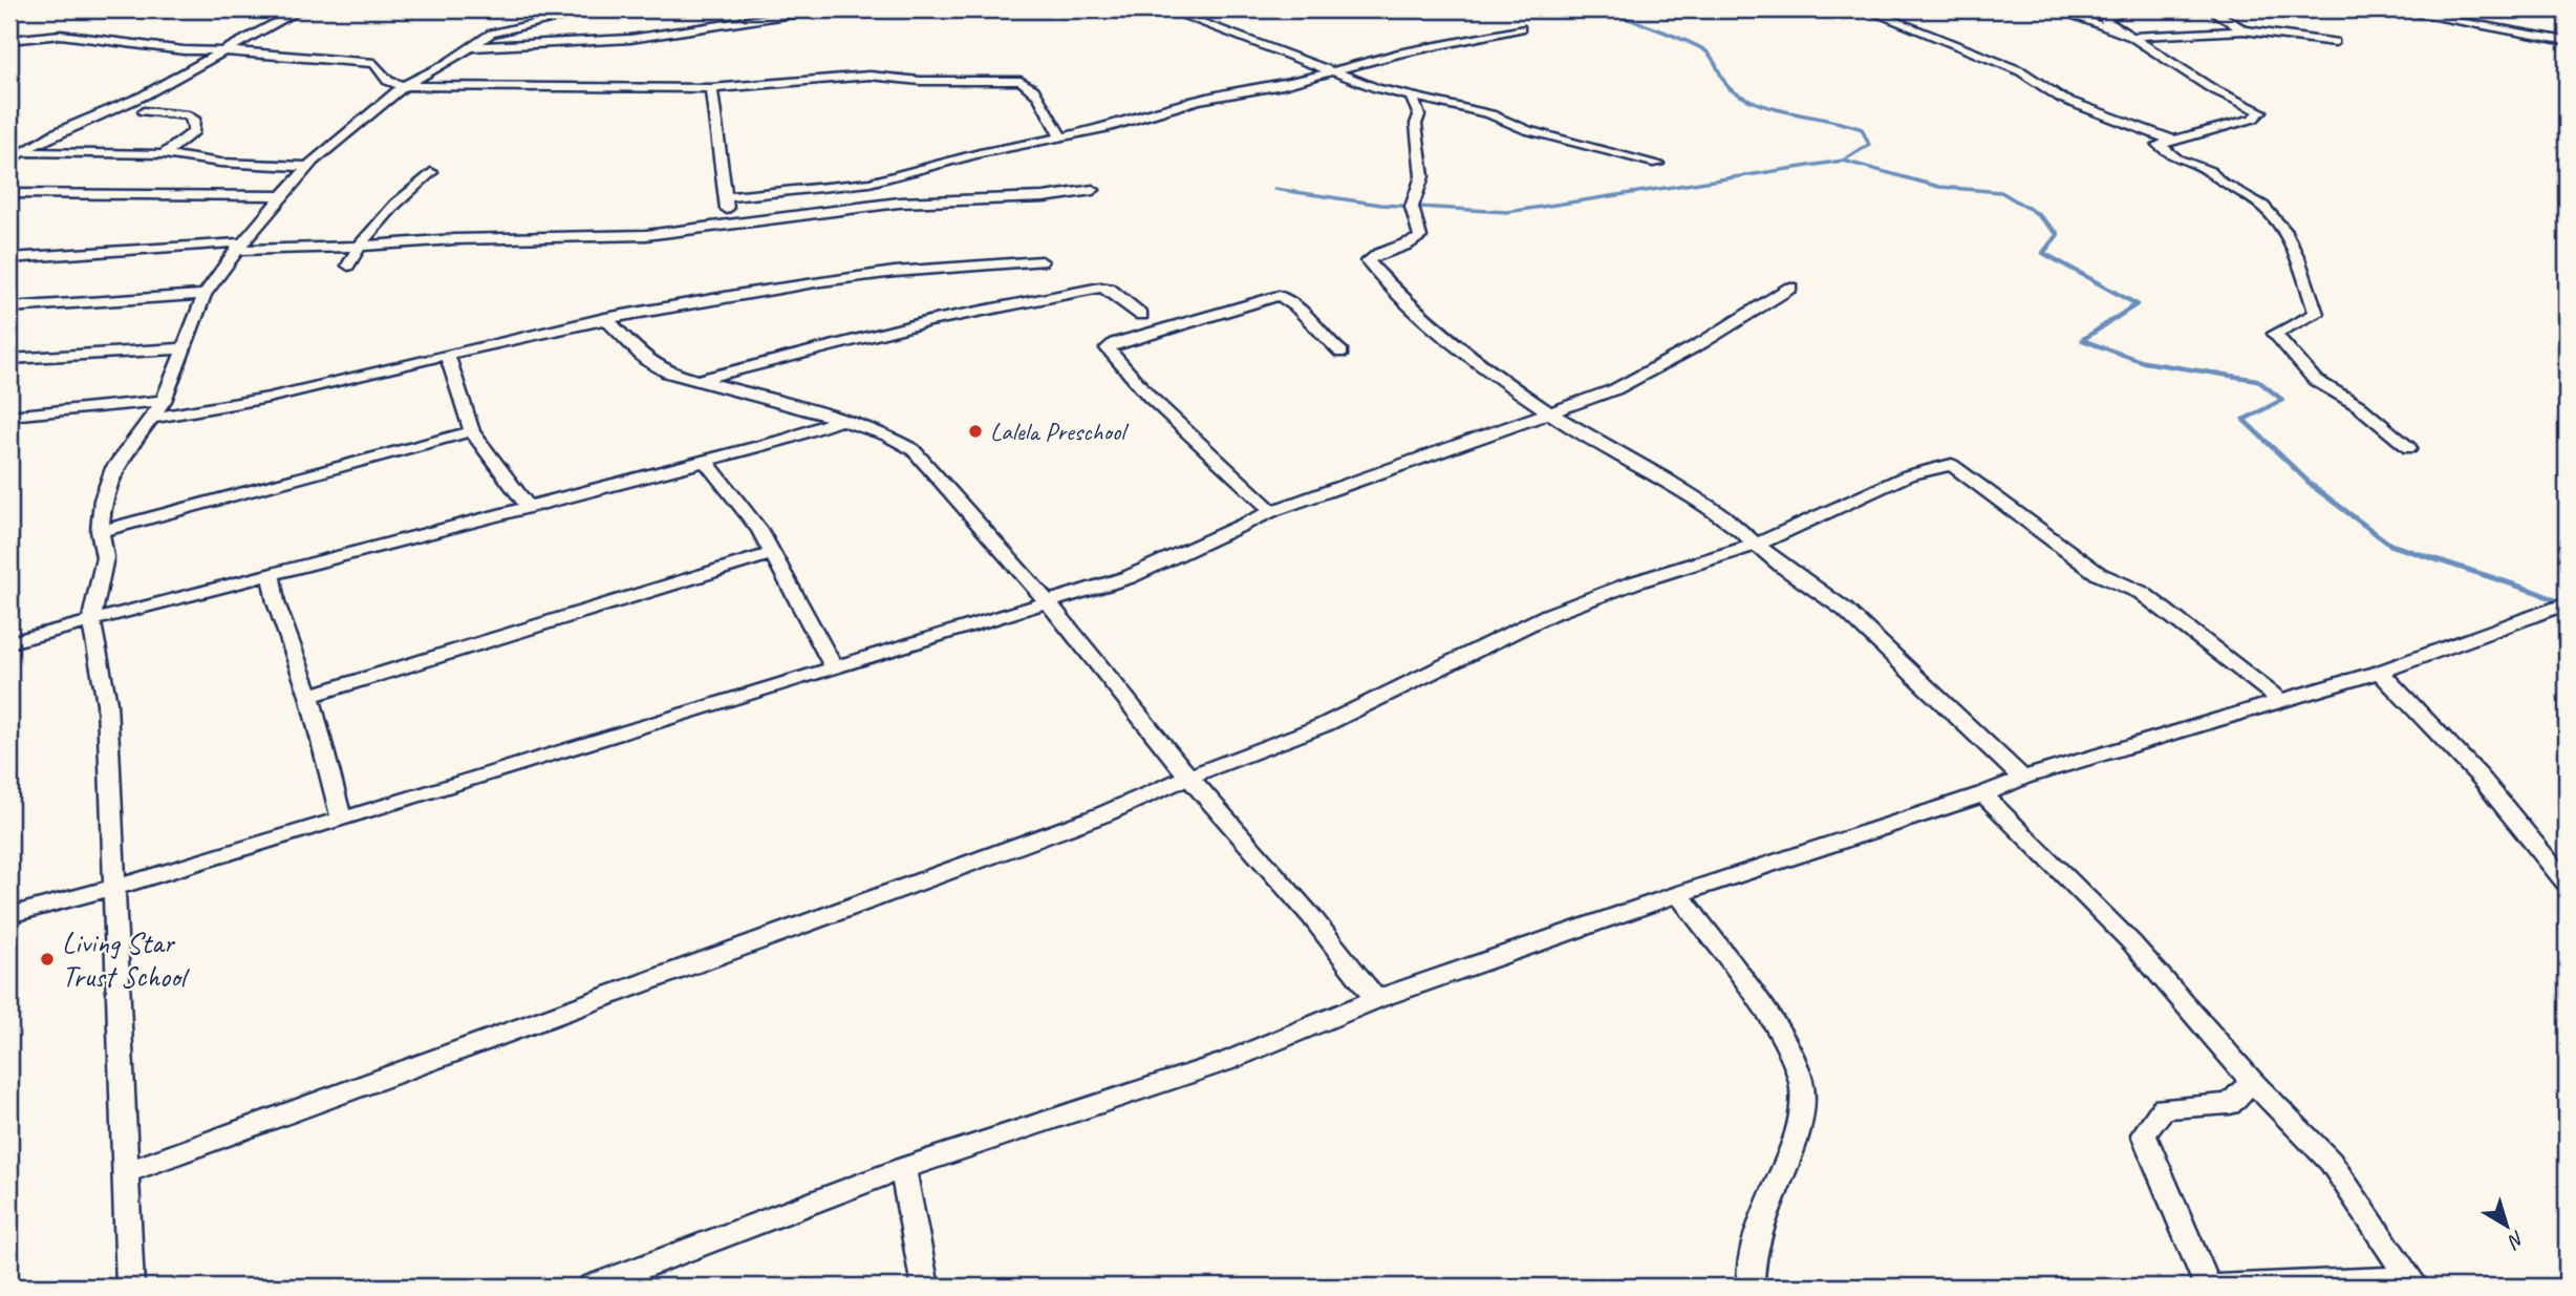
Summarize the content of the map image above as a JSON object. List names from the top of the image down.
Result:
{
  "places": ["Lalela Preschool", "Living Star Trust School"],
  "north": "bottom right"
}
